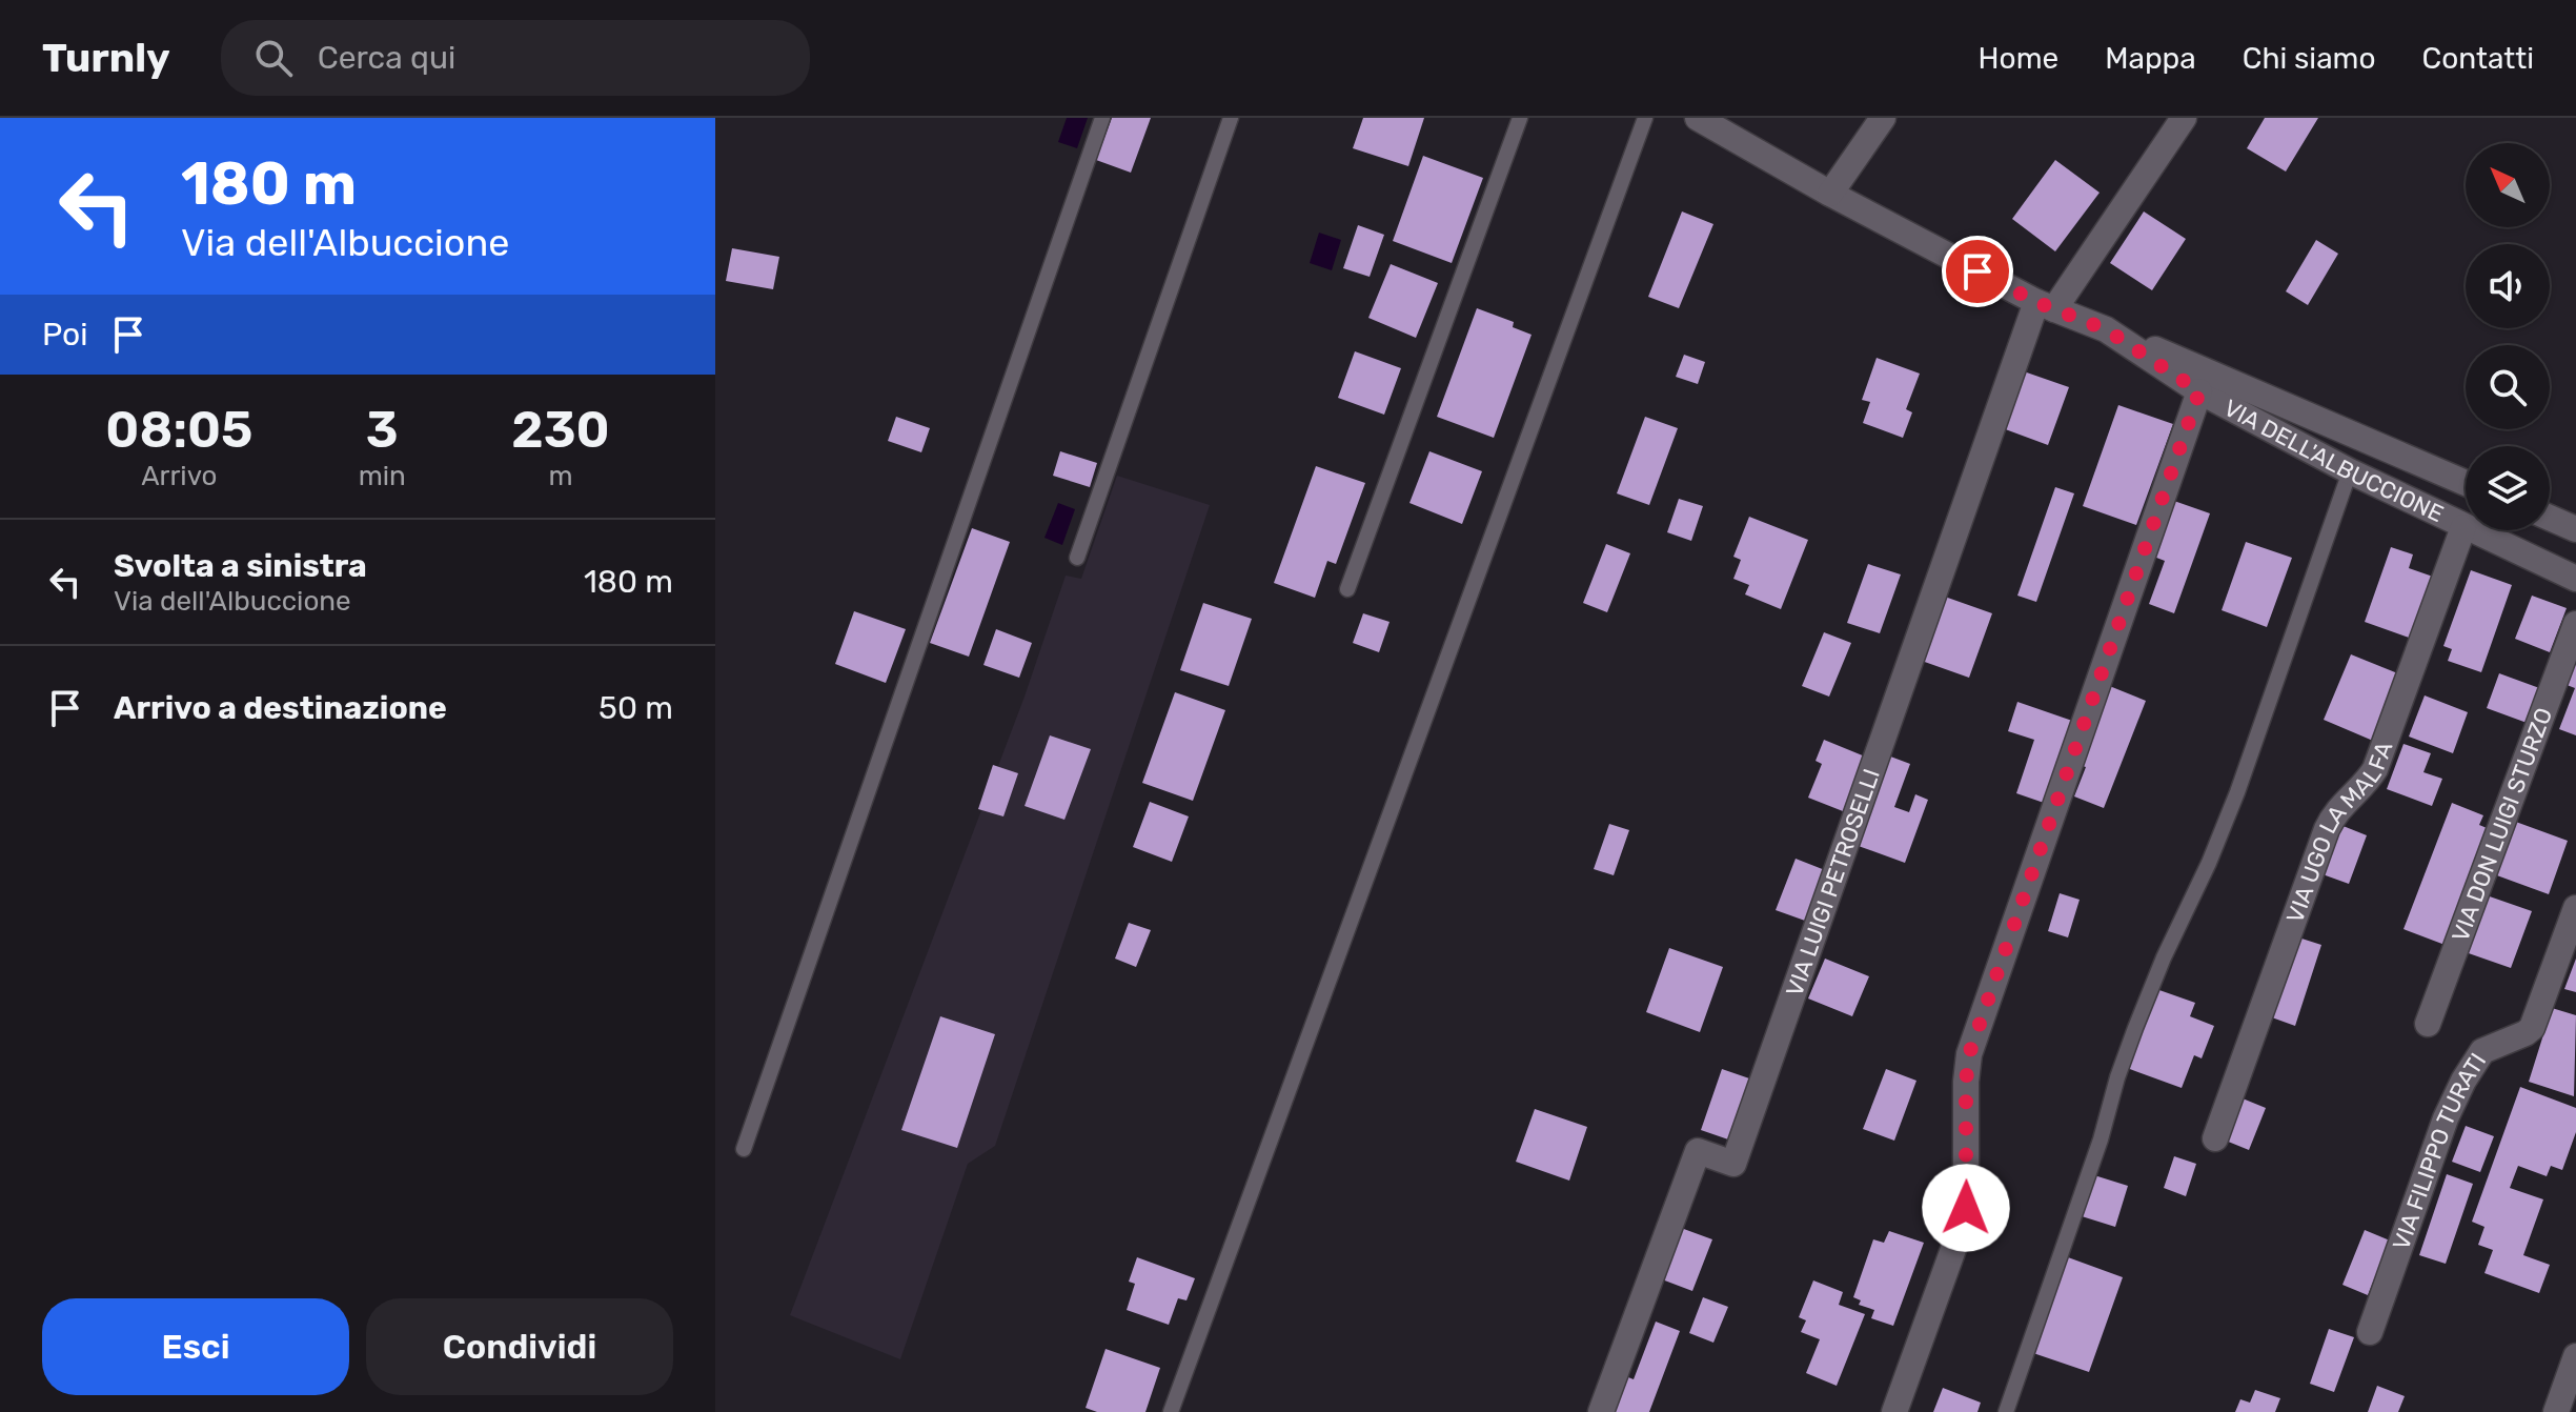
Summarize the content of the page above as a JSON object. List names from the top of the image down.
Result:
{
  "streets": {
    "street": [
      "VIA DELL'ALBUCCIONE",
      "VIA DON LUIGI STURZO",
      "VIA UGO LA MALFA",
      "VIA LUIGI PETROSELLI",
      "VIA FILIPPO TURATI"
    ]
  },
  "crossings": [
    ["VIA DELL'ALBUCCIONE", "VIA UGO LA MALFA"],
    ["VIA DELL'ALBUCCIONE", "VIA LUIGI PETROSELLI"]
  ],
  "north": "top left",
  "page": {
    "header": "Turnly",
    "search": "Cerca qui",
    "nav": [
      "Home",
      "Mappa",
      "Chi siamo",
      "Contatti"
    ],
    "turn": ["180 m", "Via dell'Albuccione"],
    "then": "Poi",
    "eta": [
      "08:05",
      "Arrivo",
      "3",
      "min",
      "230",
      "m"
    ],
    "list": [
      {
        "name": "Svolta a sinistra",
        "note": "Via dell'Albuccione",
        "value": "180 m"
      },
      {
        "name": "Arrivo a destinazione",
        "value": "50 m"
      }
    ],
    "buttons": ["Esci", "Condividi"]
  }
}
